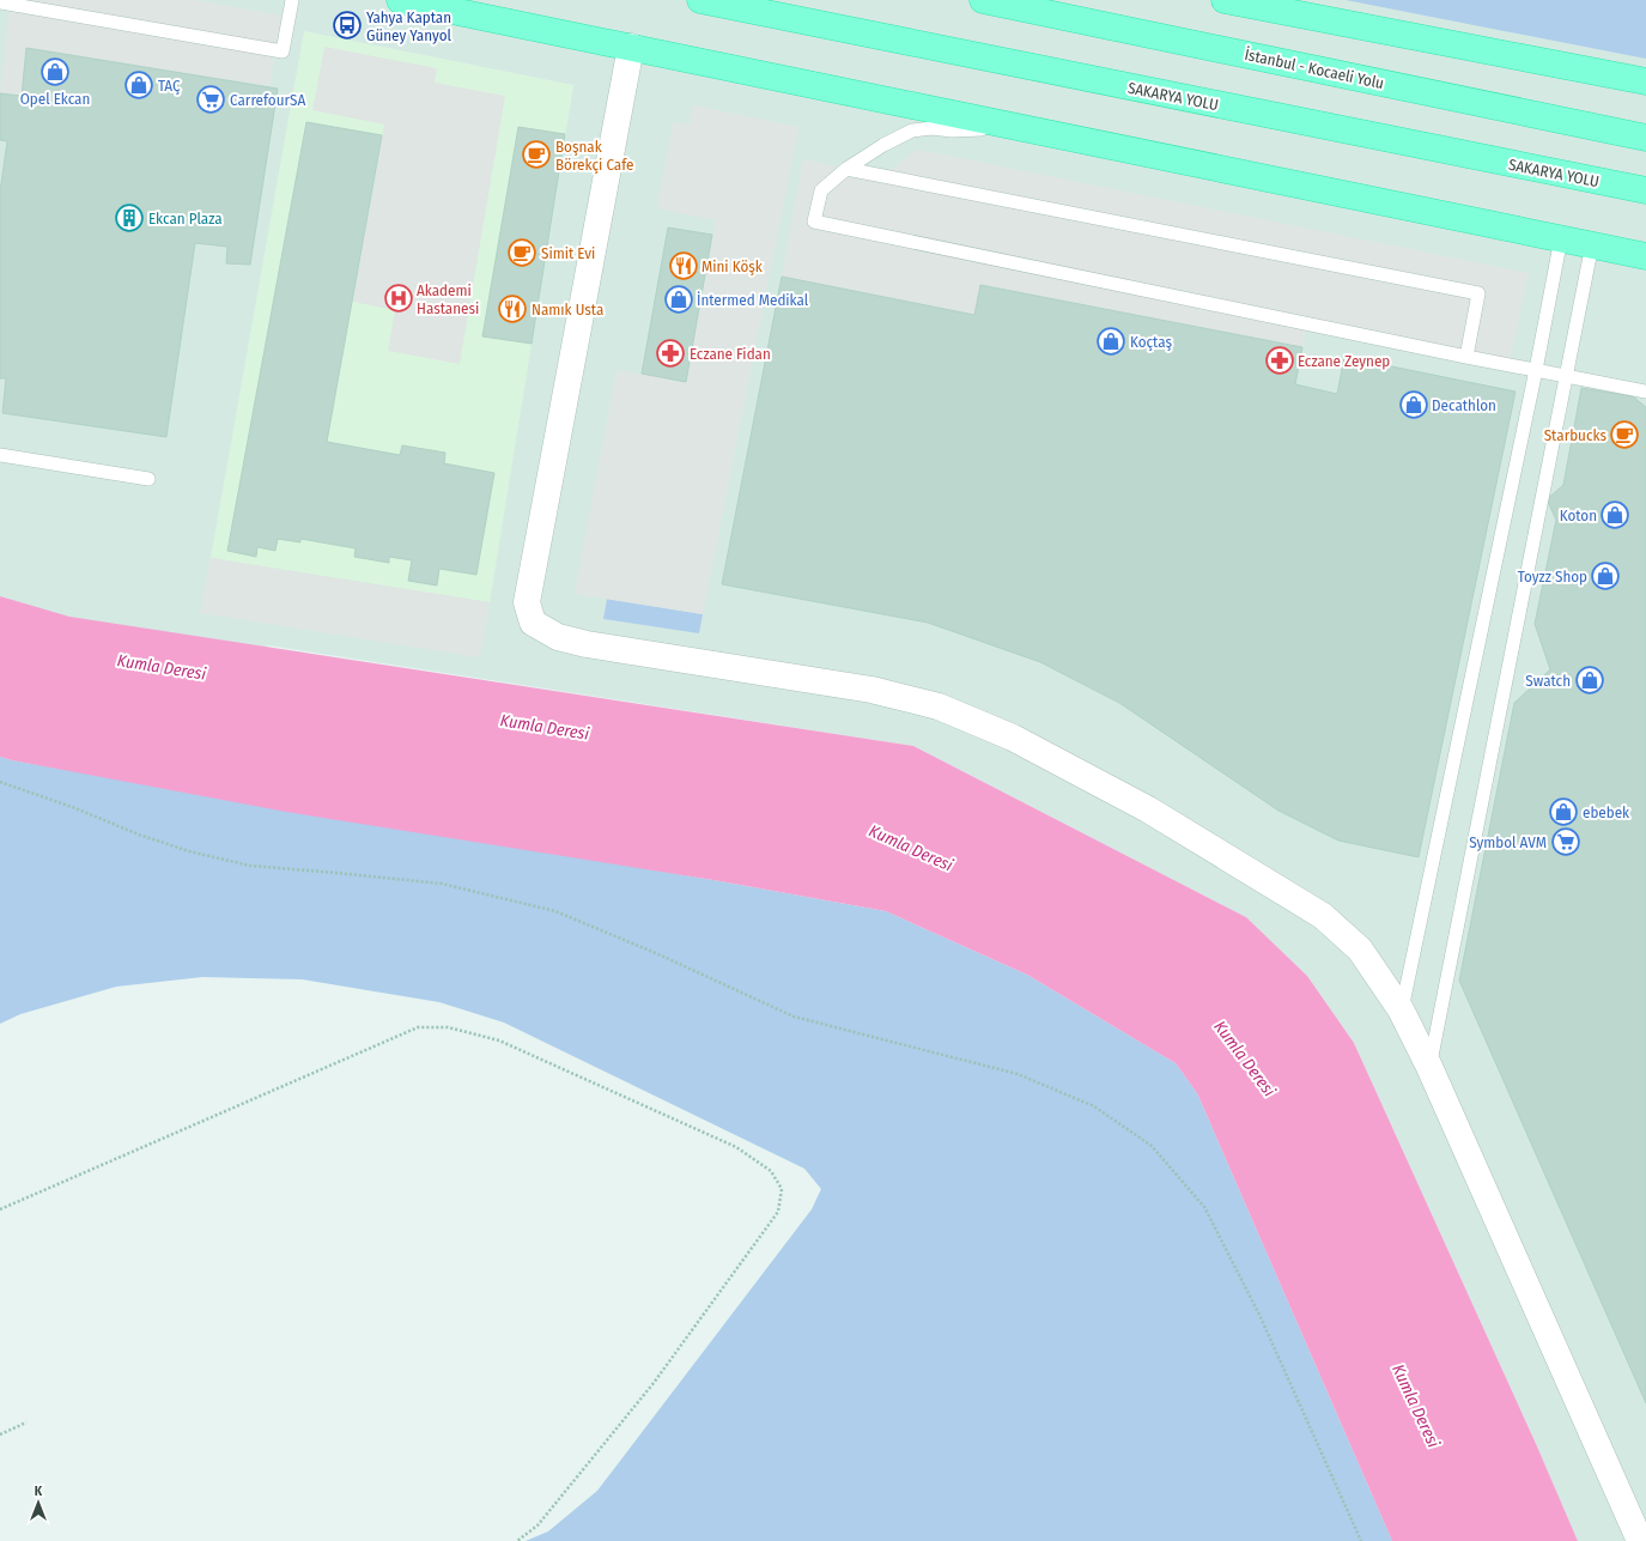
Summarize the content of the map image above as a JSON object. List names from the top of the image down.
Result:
{
  "streets": {
    "highway": ["İstanbul - Kocaeli Yolu", "SAKARYA YOLU"]
  },
  "water": ["Kumla Deresi"],
  "places": {
    "bus stop": ["Yahya Kaptan Güney Yanyol"],
    "shop": [
      "Opel Ekcan",
      "TAÇ",
      "İntermed Medikal",
      "Koçtaş",
      "Decathlon",
      "Koton",
      "Toyzz Shop",
      "Swatch",
      "ebebek"
    ],
    "supermarket": ["CarrefourSA", "Symbol AVM"],
    "cafe": ["Boşnak Börekçi Cafe", "Simit Evi", "Starbucks"],
    "building": ["Ekcan Plaza"],
    "restaurant": ["Mini Köşk", "Namık Usta"],
    "hospital": ["Akademi Hastanesi"],
    "pharmacy": ["Eczane Fidan", "Eczane Zeynep"]
  },
  "north": "top"
}
